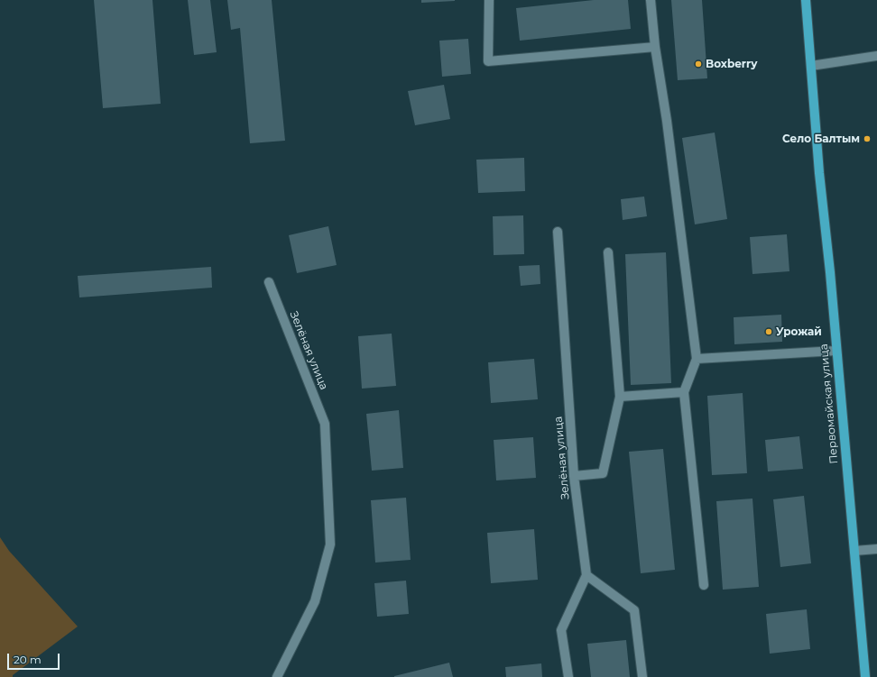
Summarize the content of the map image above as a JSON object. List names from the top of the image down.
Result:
{
  "streets": {
    "main road": ["Первомайская улица"],
    "street": ["Зелёная улица"]
  },
  "places": ["Boxberry", "Село Балтым", "Урожай"],
  "scale_bar": "20 m"
}
